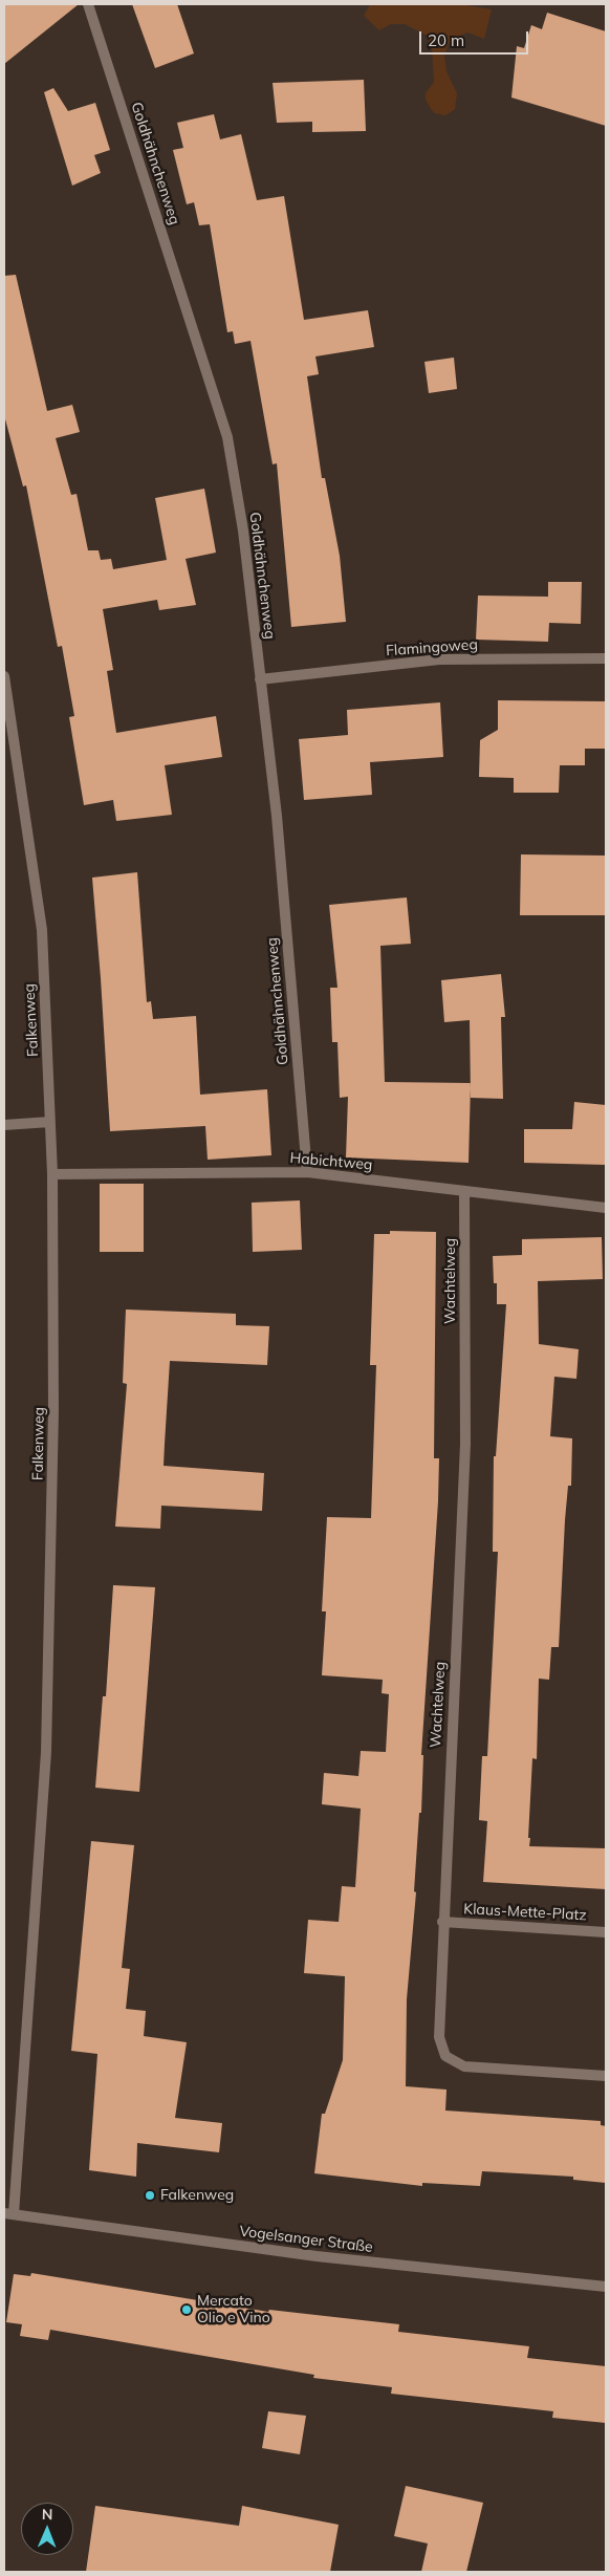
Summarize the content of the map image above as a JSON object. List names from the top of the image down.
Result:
{
  "streets": {
    "street": [
      "Goldhähnchenweg",
      "Flamingoweg",
      "Falkenweg",
      "Habichtweg",
      "Wachtelweg",
      "Klaus-Mette-Platz",
      "Vogelsanger Straße"
    ]
  },
  "crossings": [
    ["Goldhähnchenweg", "Flamingoweg"],
    ["Goldhähnchenweg", "Habichtweg"],
    ["Falkenweg", "Habichtweg"],
    ["Falkenweg", "Vogelsanger Straße"],
    ["Habichtweg", "Wachtelweg"],
    ["Wachtelweg", "Klaus-Mette-Platz"]
  ],
  "places": ["Falkenweg", "Mercato Olio e Vino"],
  "scale_bar": "20 m",
  "north": "top"
}
